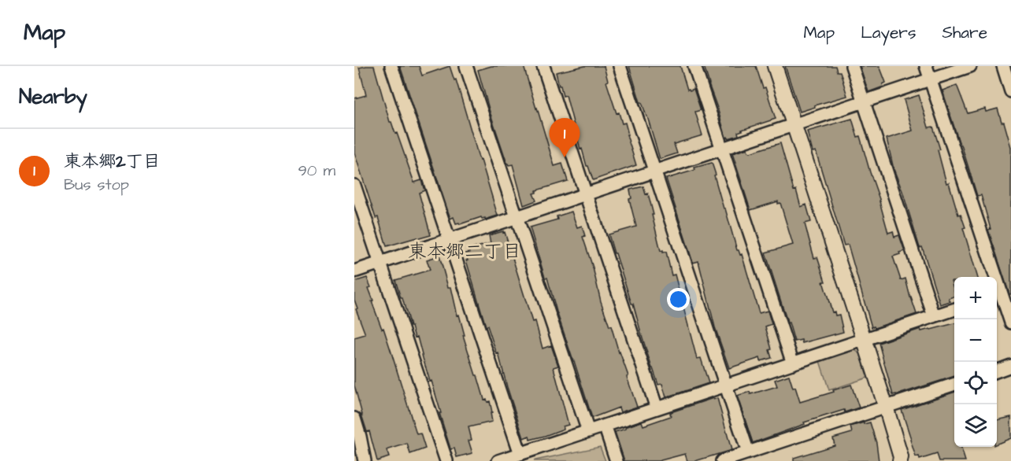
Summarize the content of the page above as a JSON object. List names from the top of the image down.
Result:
{
  "districts": ["東本郷二丁目"],
  "page": {
    "header": "Map",
    "nav": ["Map", "Layers", "Share"],
    "heading": "Nearby",
    "pins": "1",
    "list": [
      {
        "mark": "1",
        "name": "東本郷2丁目",
        "note": "Bus stop",
        "value": "90 m"
      }
    ],
    "map_buttons": ["+", "−"]
  }
}
